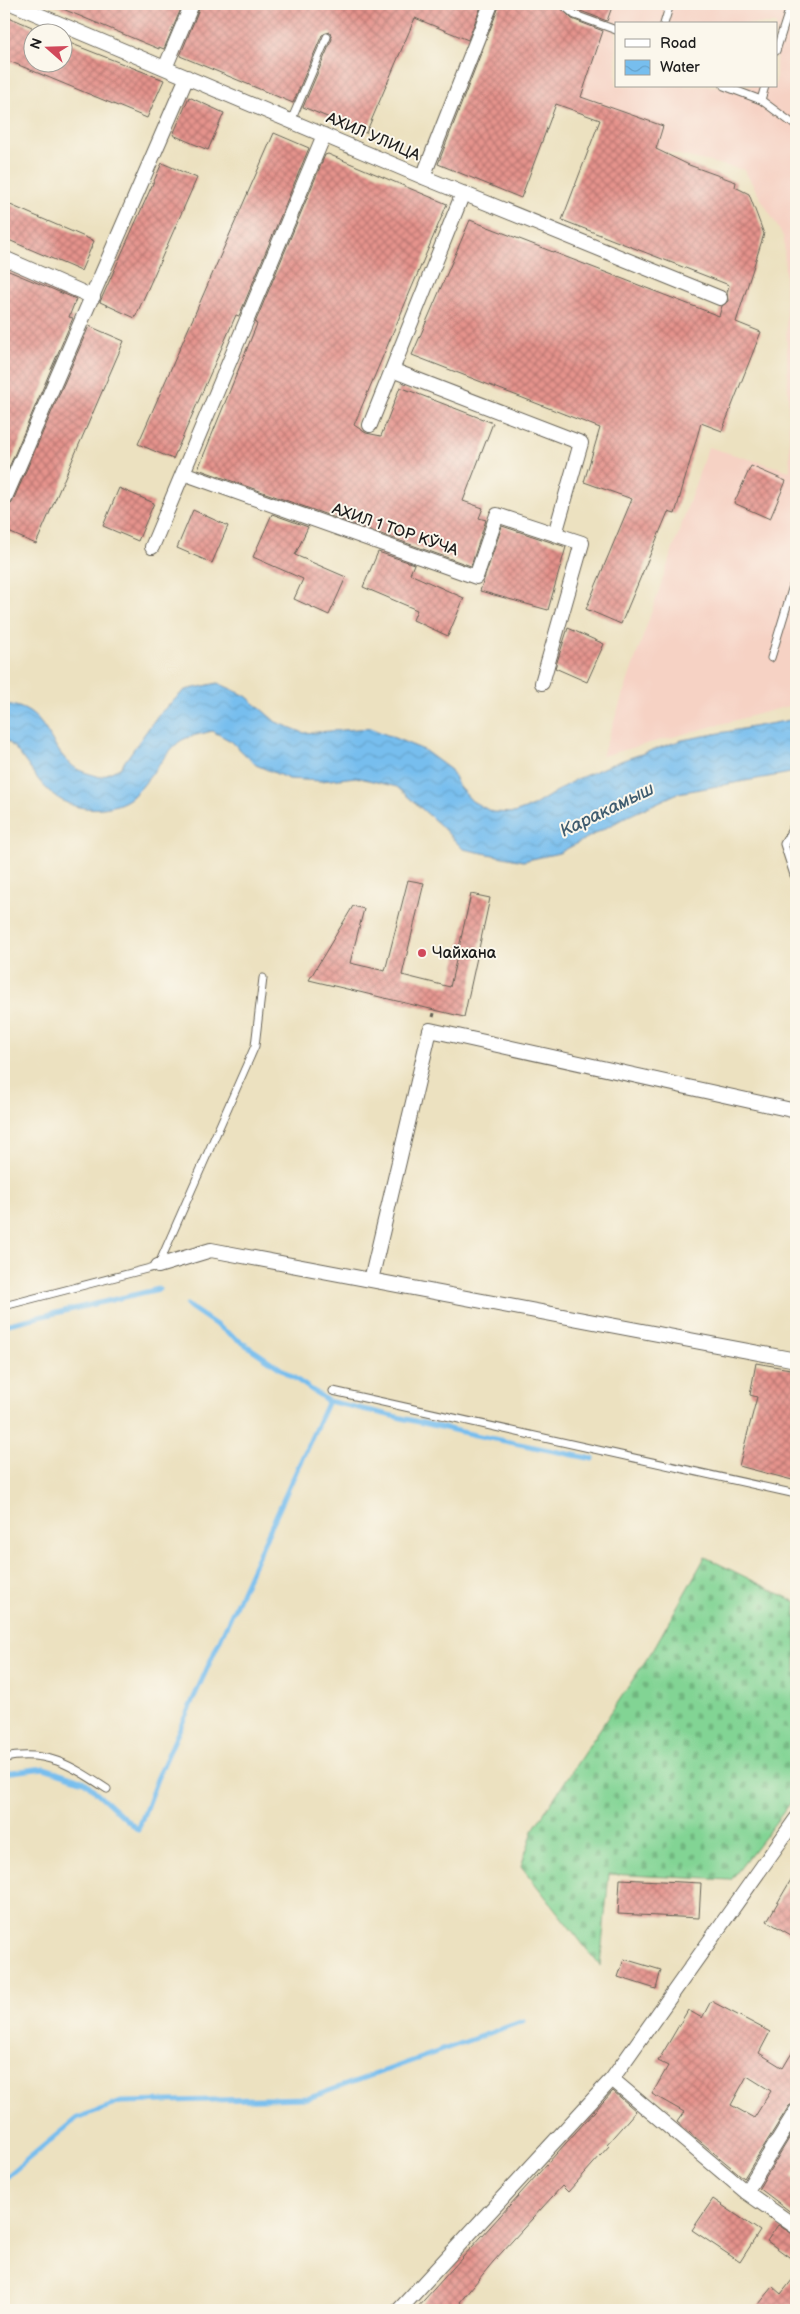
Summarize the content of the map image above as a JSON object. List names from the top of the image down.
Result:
{
  "streets": {
    "street": ["АХИЛ УЛИЦА", "АХИЛ 1 ТОР КЎЧА"]
  },
  "water": ["Каракамыш"],
  "places": ["Чайхана"],
  "legend": ["Road", "Water"],
  "north": "left"
}
